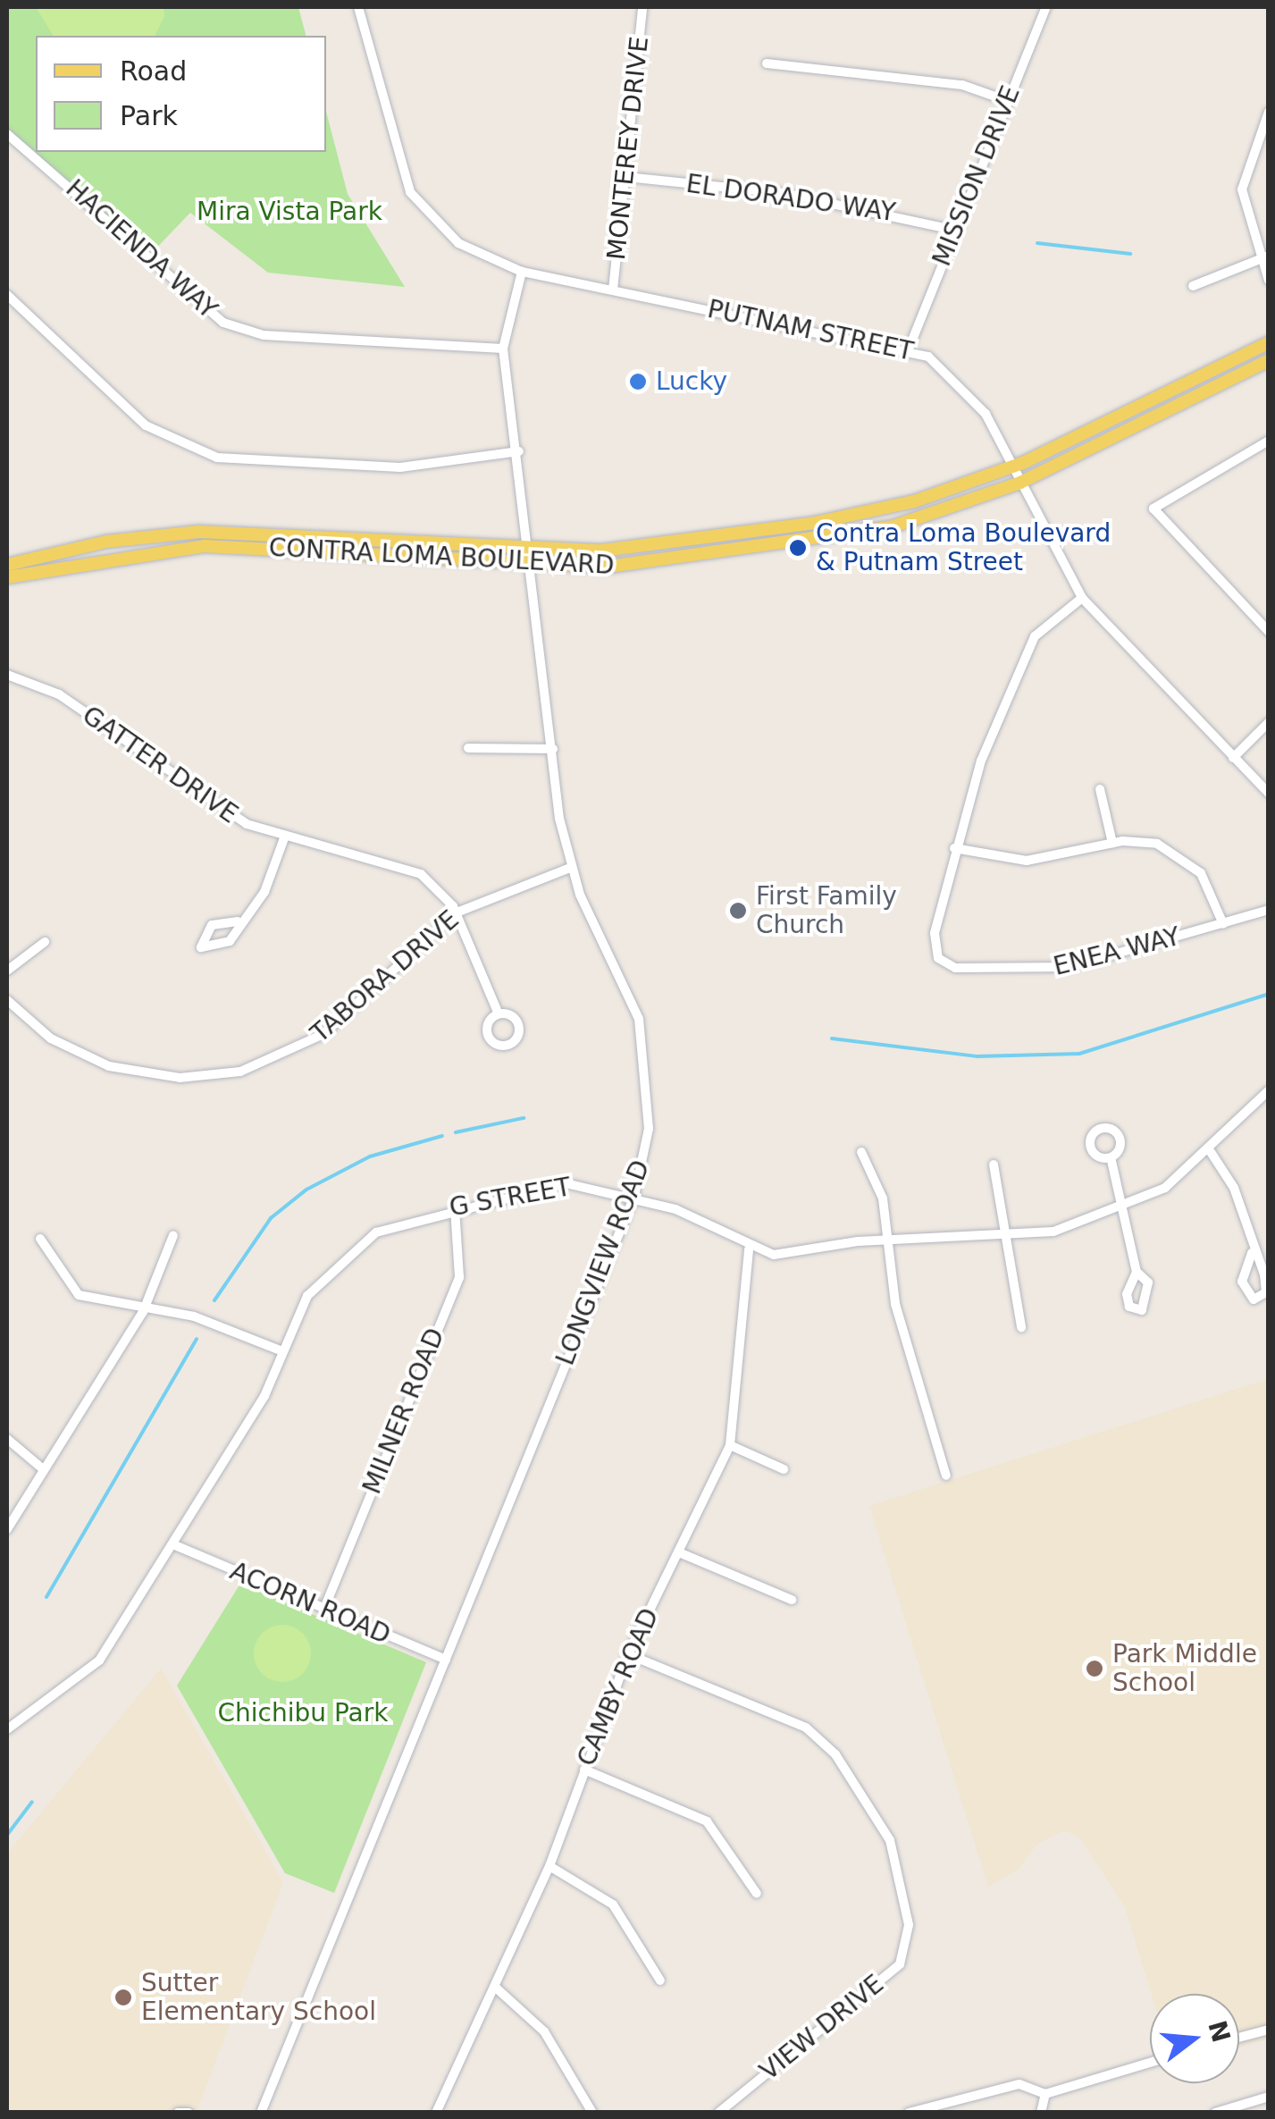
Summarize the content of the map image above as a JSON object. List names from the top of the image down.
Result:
{
  "streets": {
    "main road": ["CONTRA LOMA BOULEVARD"],
    "street": [
      "MONTEREY DRIVE",
      "MISSION DRIVE",
      "EL DORADO WAY",
      "HACIENDA WAY",
      "PUTNAM STREET",
      "GATTER DRIVE",
      "ENEA WAY",
      "TABORA DRIVE",
      "G STREET",
      "LONGVIEW ROAD",
      "MILNER ROAD",
      "ACORN ROAD",
      "CAMBY ROAD",
      "VIEW DRIVE"
    ]
  },
  "crossings": [
    ["MONTEREY DRIVE", "EL DORADO WAY"],
    ["MONTEREY DRIVE", "PUTNAM STREET"],
    ["MISSION DRIVE", "EL DORADO WAY"],
    ["MISSION DRIVE", "PUTNAM STREET"],
    ["HACIENDA WAY", "LONGVIEW ROAD"],
    ["PUTNAM STREET", "CONTRA LOMA BOULEVARD"],
    ["PUTNAM STREET", "LONGVIEW ROAD"],
    ["CONTRA LOMA BOULEVARD", "LONGVIEW ROAD"],
    ["GATTER DRIVE", "TABORA DRIVE"],
    ["TABORA DRIVE", "LONGVIEW ROAD"],
    ["G STREET", "LONGVIEW ROAD"],
    ["G STREET", "MILNER ROAD"],
    ["G STREET", "ACORN ROAD"],
    ["G STREET", "CAMBY ROAD"],
    ["LONGVIEW ROAD", "ACORN ROAD"],
    ["MILNER ROAD", "ACORN ROAD"],
    ["CAMBY ROAD", "VIEW DRIVE"]
  ],
  "parks": ["Mira Vista Park", "Chichibu Park"],
  "places": [
    "Lucky",
    "Contra Loma Boulevard & Putnam Street",
    "First Family Church",
    "Park Middle School",
    "Sutter Elementary School"
  ],
  "legend": ["Road", "Park"],
  "north": "right"
}
